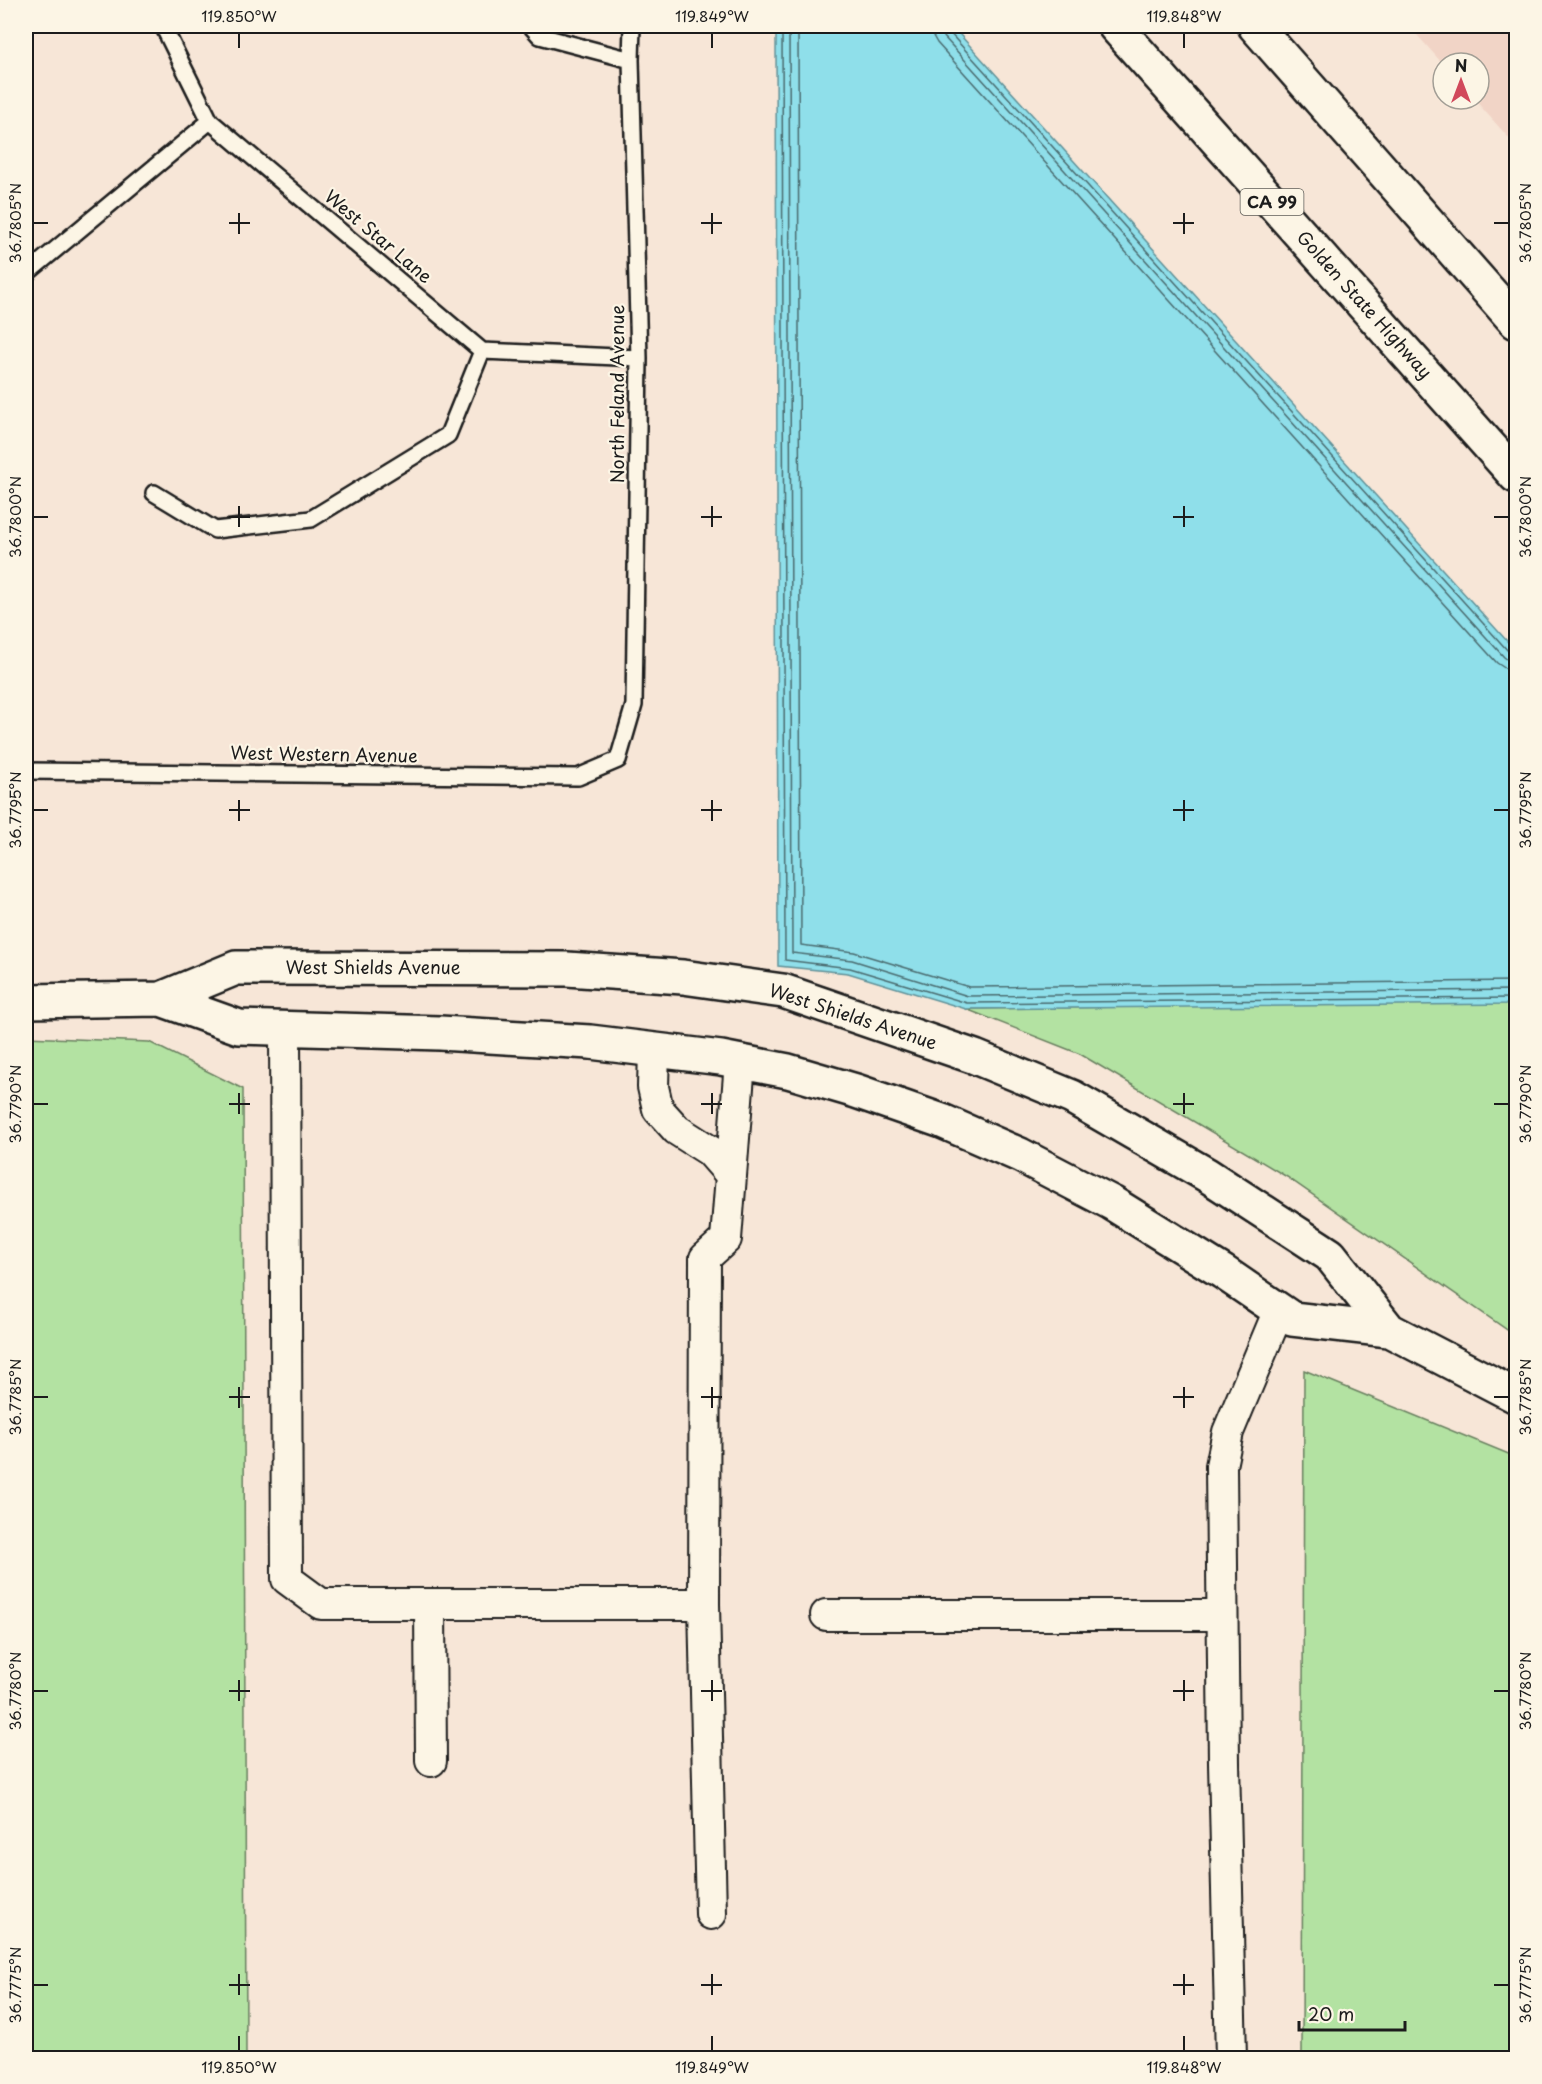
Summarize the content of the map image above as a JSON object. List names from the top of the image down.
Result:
{
  "streets": {
    "main road": ["CA 99", "Golden State Highway", "West Shields Avenue"],
    "lane": ["West Star Lane", "North Feland Avenue", "West Western Avenue"]
  },
  "crossings": [
    ["North Feland Avenue", "West Western Avenue"]
  ],
  "scale_bar": "20 m",
  "north": "top",
  "coordinates": [
    "119.850°W",
    "119.849°W",
    "119.848°W",
    "36.7805°N",
    "36.7800°N",
    "36.7795°N",
    "36.7790°N",
    "36.7785°N",
    "36.7780°N",
    "36.7775°N"
  ]
}
